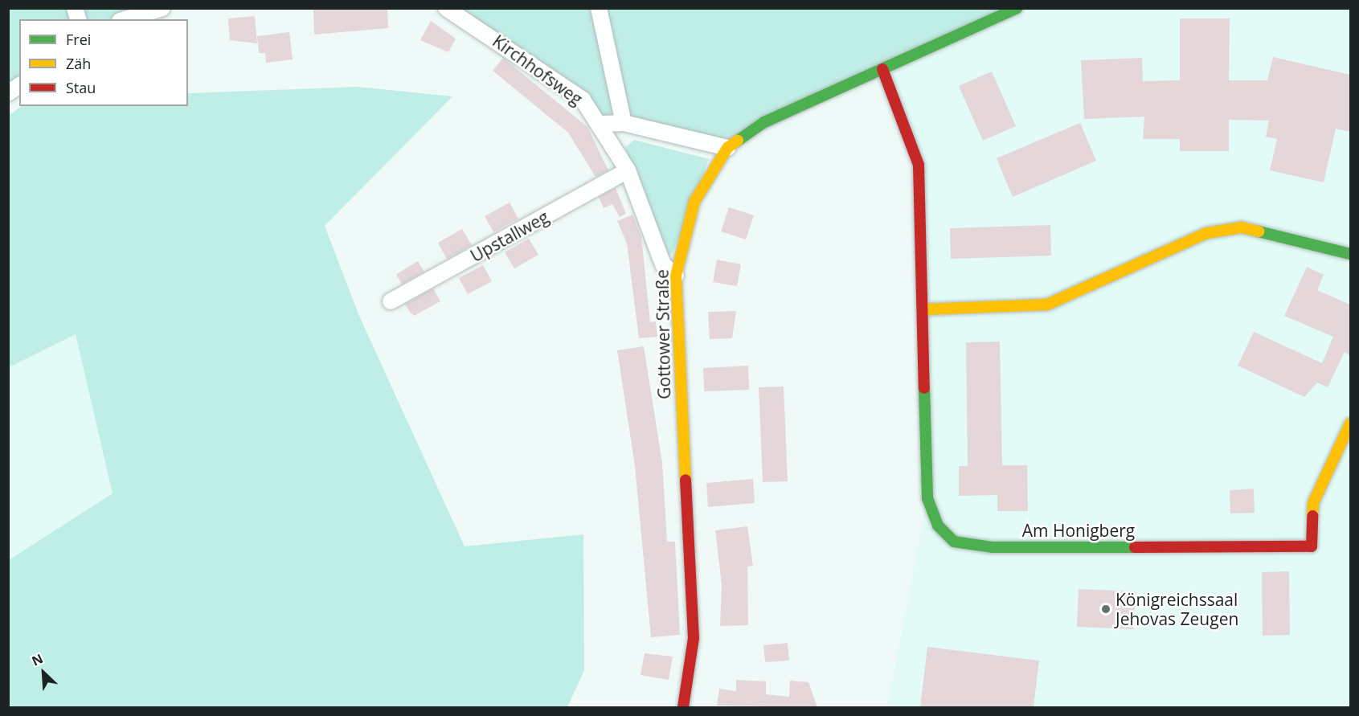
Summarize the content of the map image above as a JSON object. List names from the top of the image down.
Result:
{
  "streets": {
    "street": [
      "Kirchhofsweg",
      "Upstallweg",
      "Gottower Straße",
      "Am Honigberg"
    ]
  },
  "crossings": [
    ["Kirchhofsweg", "Upstallweg"],
    ["Kirchhofsweg", "Gottower Straße"],
    ["Gottower Straße", "Am Honigberg"]
  ],
  "places": ["Königreichssaal Jehovas Zeugen"],
  "legend": ["Frei", "Zäh", "Stau"],
  "north": "top left"
}
